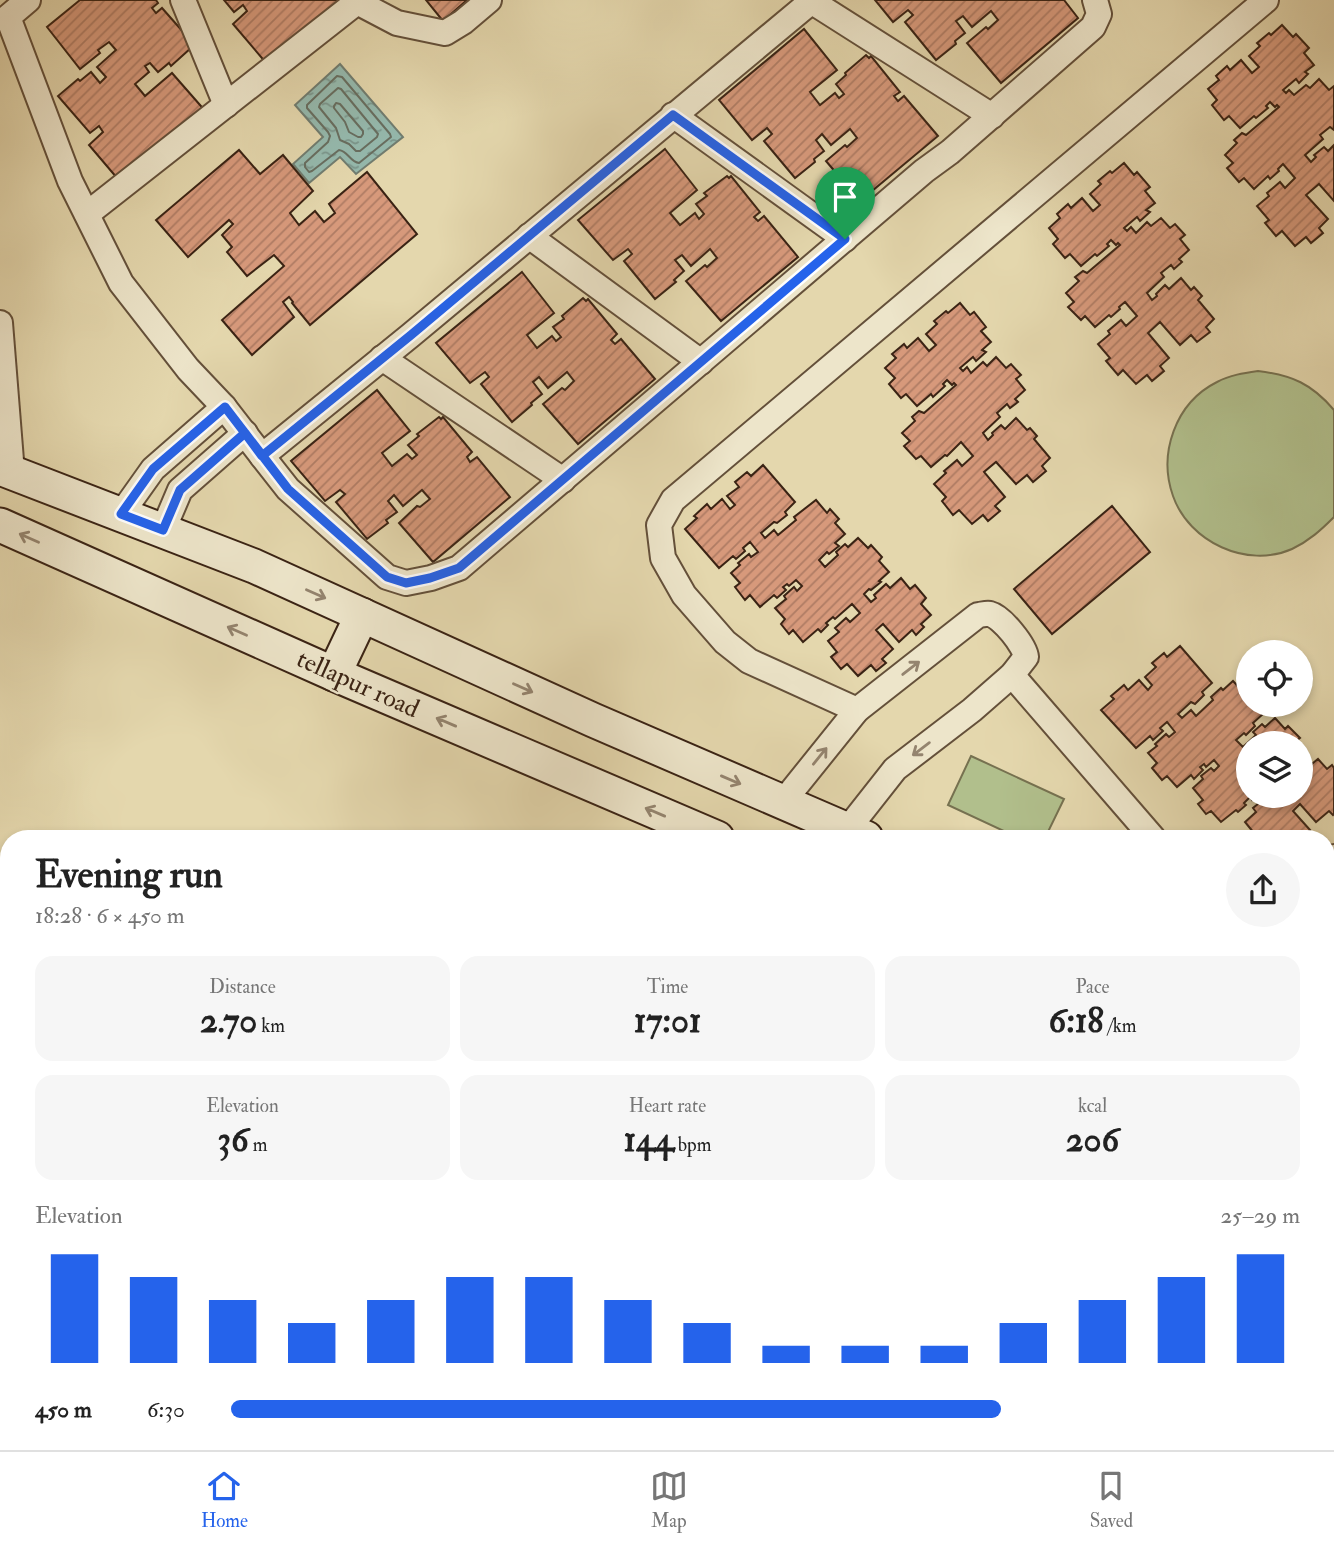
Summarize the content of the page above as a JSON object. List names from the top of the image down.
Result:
{
  "streets": {
    "street": ["tellapur road"]
  },
  "page": {
    "heading": ["Evening run", "18:28 · 6 × 450 m"],
    "stats": [
      ["Distance", "2.70 km"],
      ["Time", "17:01"],
      ["Pace", "6:18 /km"],
      ["Elevation", "36 m"],
      ["Heart rate", "144 bpm"],
      ["kcal", "206"]
    ],
    "chart": ["Elevation", "25–29 m"],
    "list": [
      {
        "name": "450 m",
        "note": "6:30"
      }
    ],
    "tabs": ["Home", "Map", "Saved"]
  }
}
